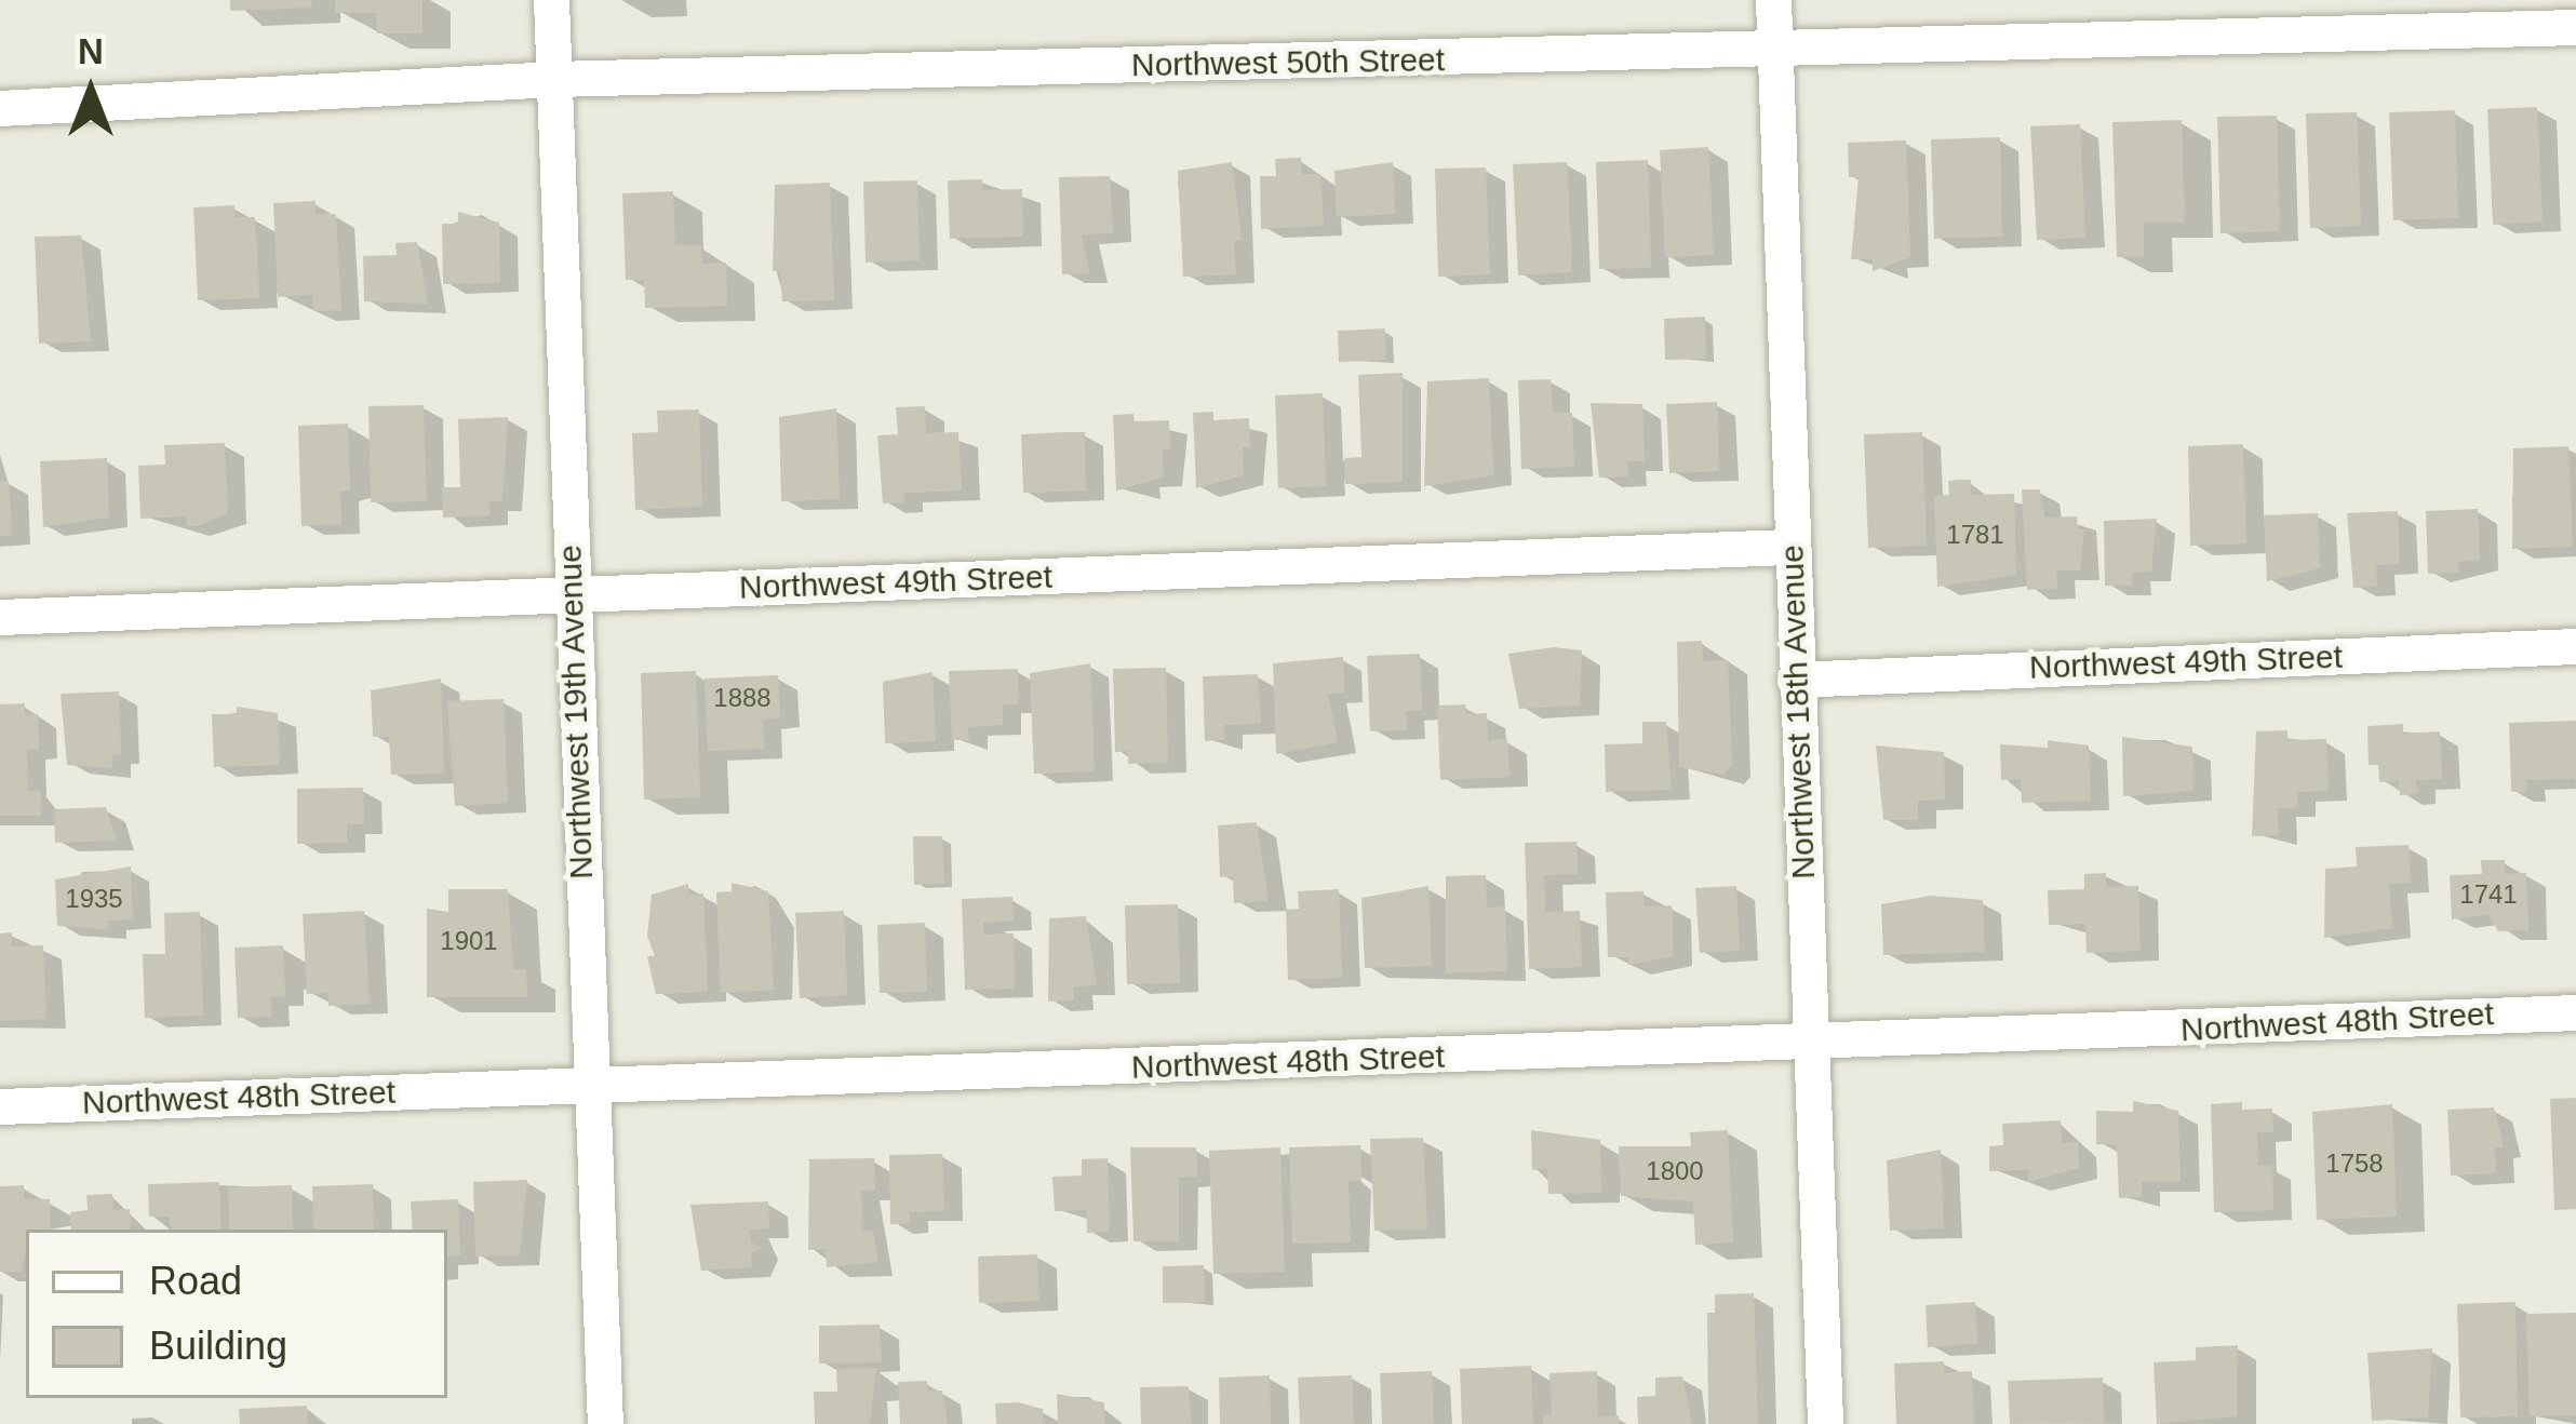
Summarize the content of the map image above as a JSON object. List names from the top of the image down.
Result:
{
  "streets": {
    "street": [
      "Northwest 50th Street",
      "Northwest 49th Street",
      "Northwest 19th Avenue",
      "Northwest 18th Avenue",
      "Northwest 48th Street"
    ]
  },
  "crossings": [
    ["Northwest 50th Street", "Northwest 19th Avenue"],
    ["Northwest 50th Street", "Northwest 18th Avenue"],
    ["Northwest 49th Street", "Northwest 19th Avenue"],
    ["Northwest 49th Street", "Northwest 18th Avenue"],
    ["Northwest 19th Avenue", "Northwest 48th Street"],
    ["Northwest 18th Avenue", "Northwest 48th Street"]
  ],
  "house_numbers": [
    "1781",
    "1888",
    "1741",
    "1935",
    "1901",
    "1758",
    "1800"
  ],
  "legend": ["Road", "Building"],
  "north": "top"
}
